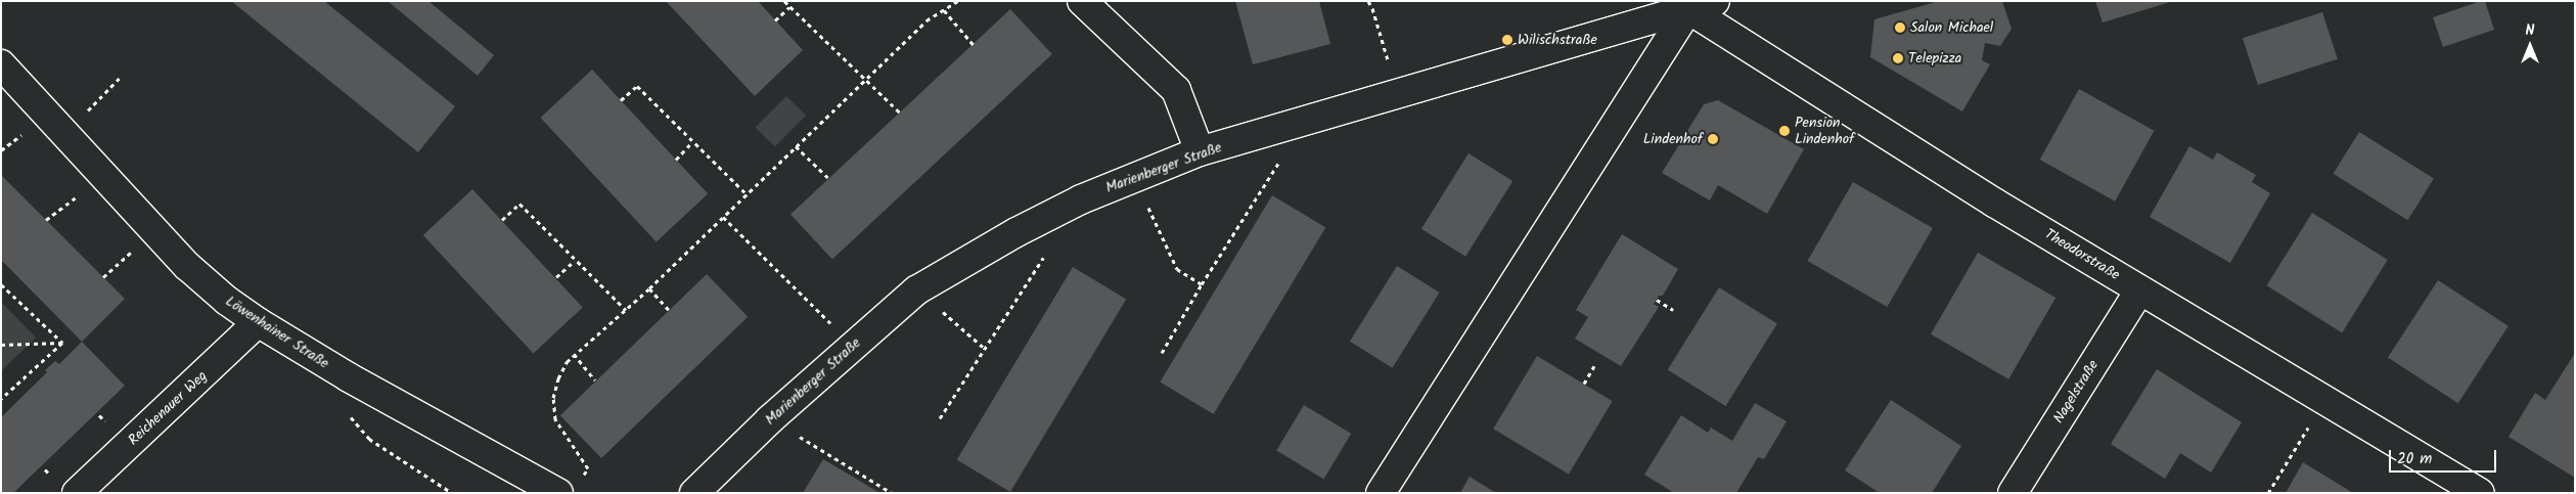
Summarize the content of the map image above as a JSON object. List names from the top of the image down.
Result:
{
  "streets": {
    "street": [
      "Marienberger Straße",
      "Theodorstraße",
      "Löwenhainer Straße",
      "Nagelstraße",
      "Reichenauer Weg"
    ]
  },
  "crossings": [
    ["Marienberger Straße", "Theodorstraße"],
    ["Theodorstraße", "Nagelstraße"],
    ["Löwenhainer Straße", "Reichenauer Weg"]
  ],
  "places": [
    "Salon Michael",
    "Wilischstraße",
    "Telepizza",
    "Pension Lindenhof",
    "Lindenhof"
  ],
  "scale_bar": "20 m",
  "north": "top"
}
